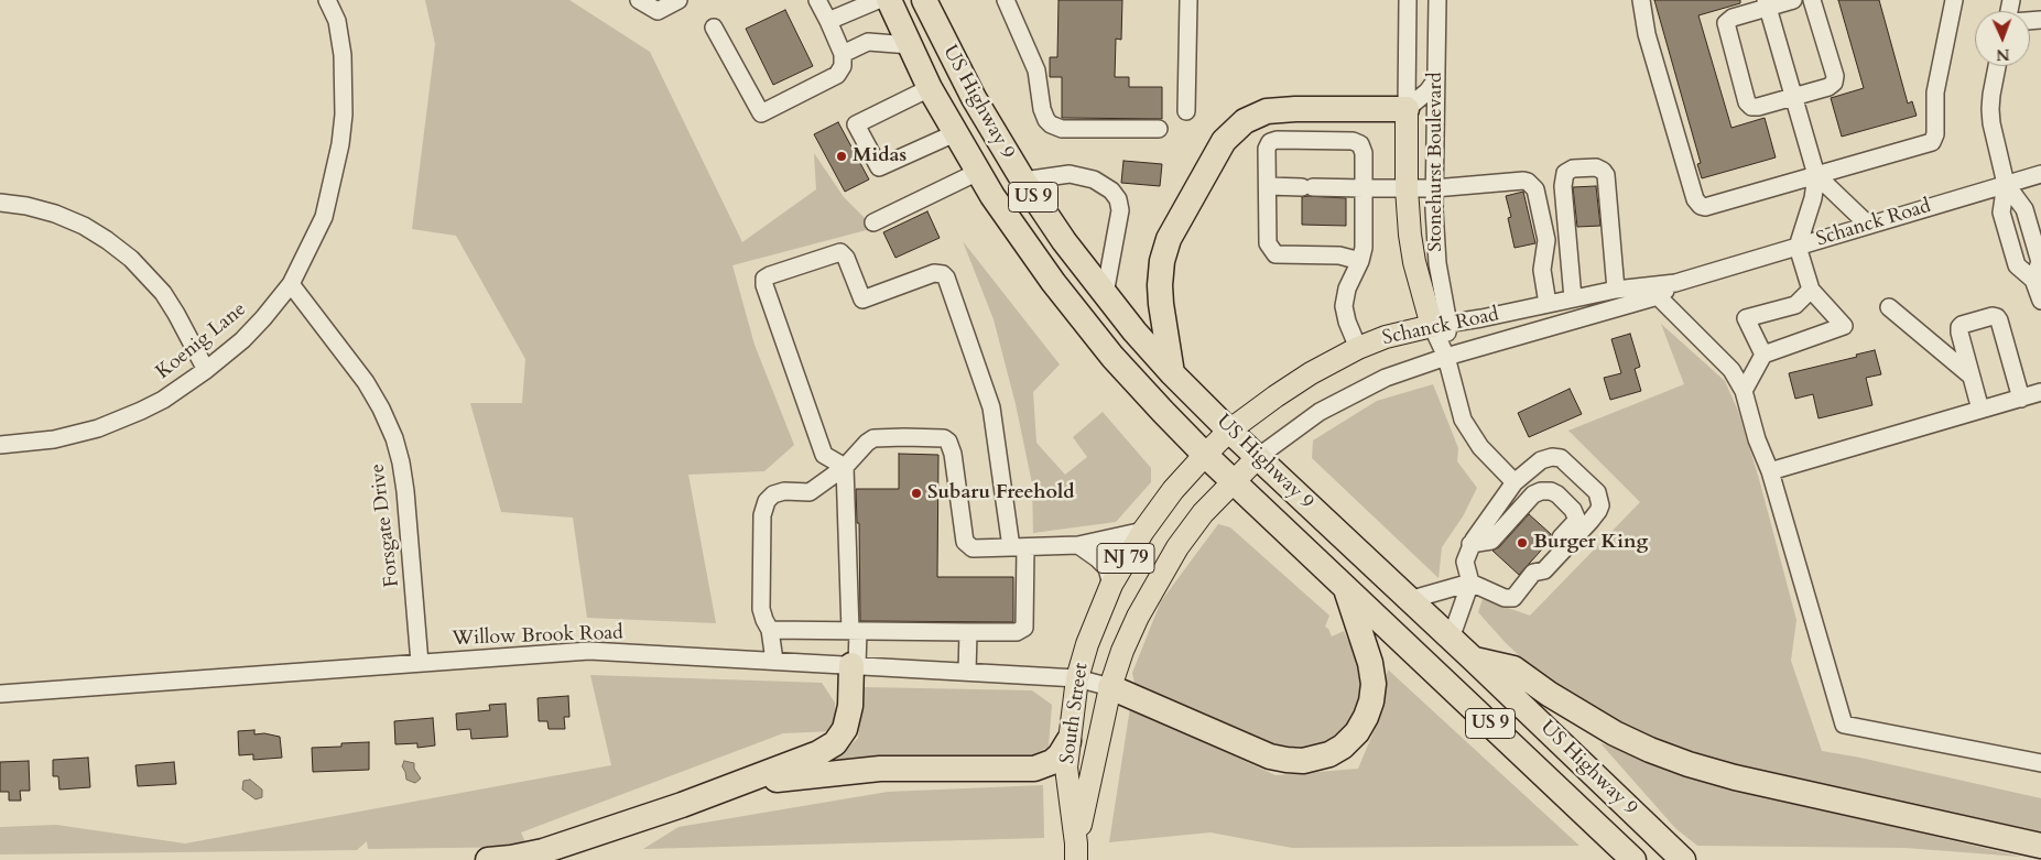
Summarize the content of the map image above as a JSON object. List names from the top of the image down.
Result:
{
  "streets": {
    "highway": ["US Highway 9", "US 9"],
    "main road": [
      "Stonehurst Boulevard",
      "Schanck Road",
      "NJ 79",
      "South Street"
    ],
    "street": ["Koenig Lane", "Forsgate Drive", "Willow Brook Road"]
  },
  "crossings": [
    ["US Highway 9", "Schanck Road"],
    ["US Highway 9", "South Street"],
    ["Stonehurst Boulevard", "Schanck Road"],
    ["Schanck Road", "South Street"],
    ["Koenig Lane", "Forsgate Drive"],
    ["Forsgate Drive", "Willow Brook Road"],
    ["Willow Brook Road", "South Street"]
  ],
  "places": ["Midas", "Subaru Freehold", "Burger King"],
  "north": "bottom"
}
